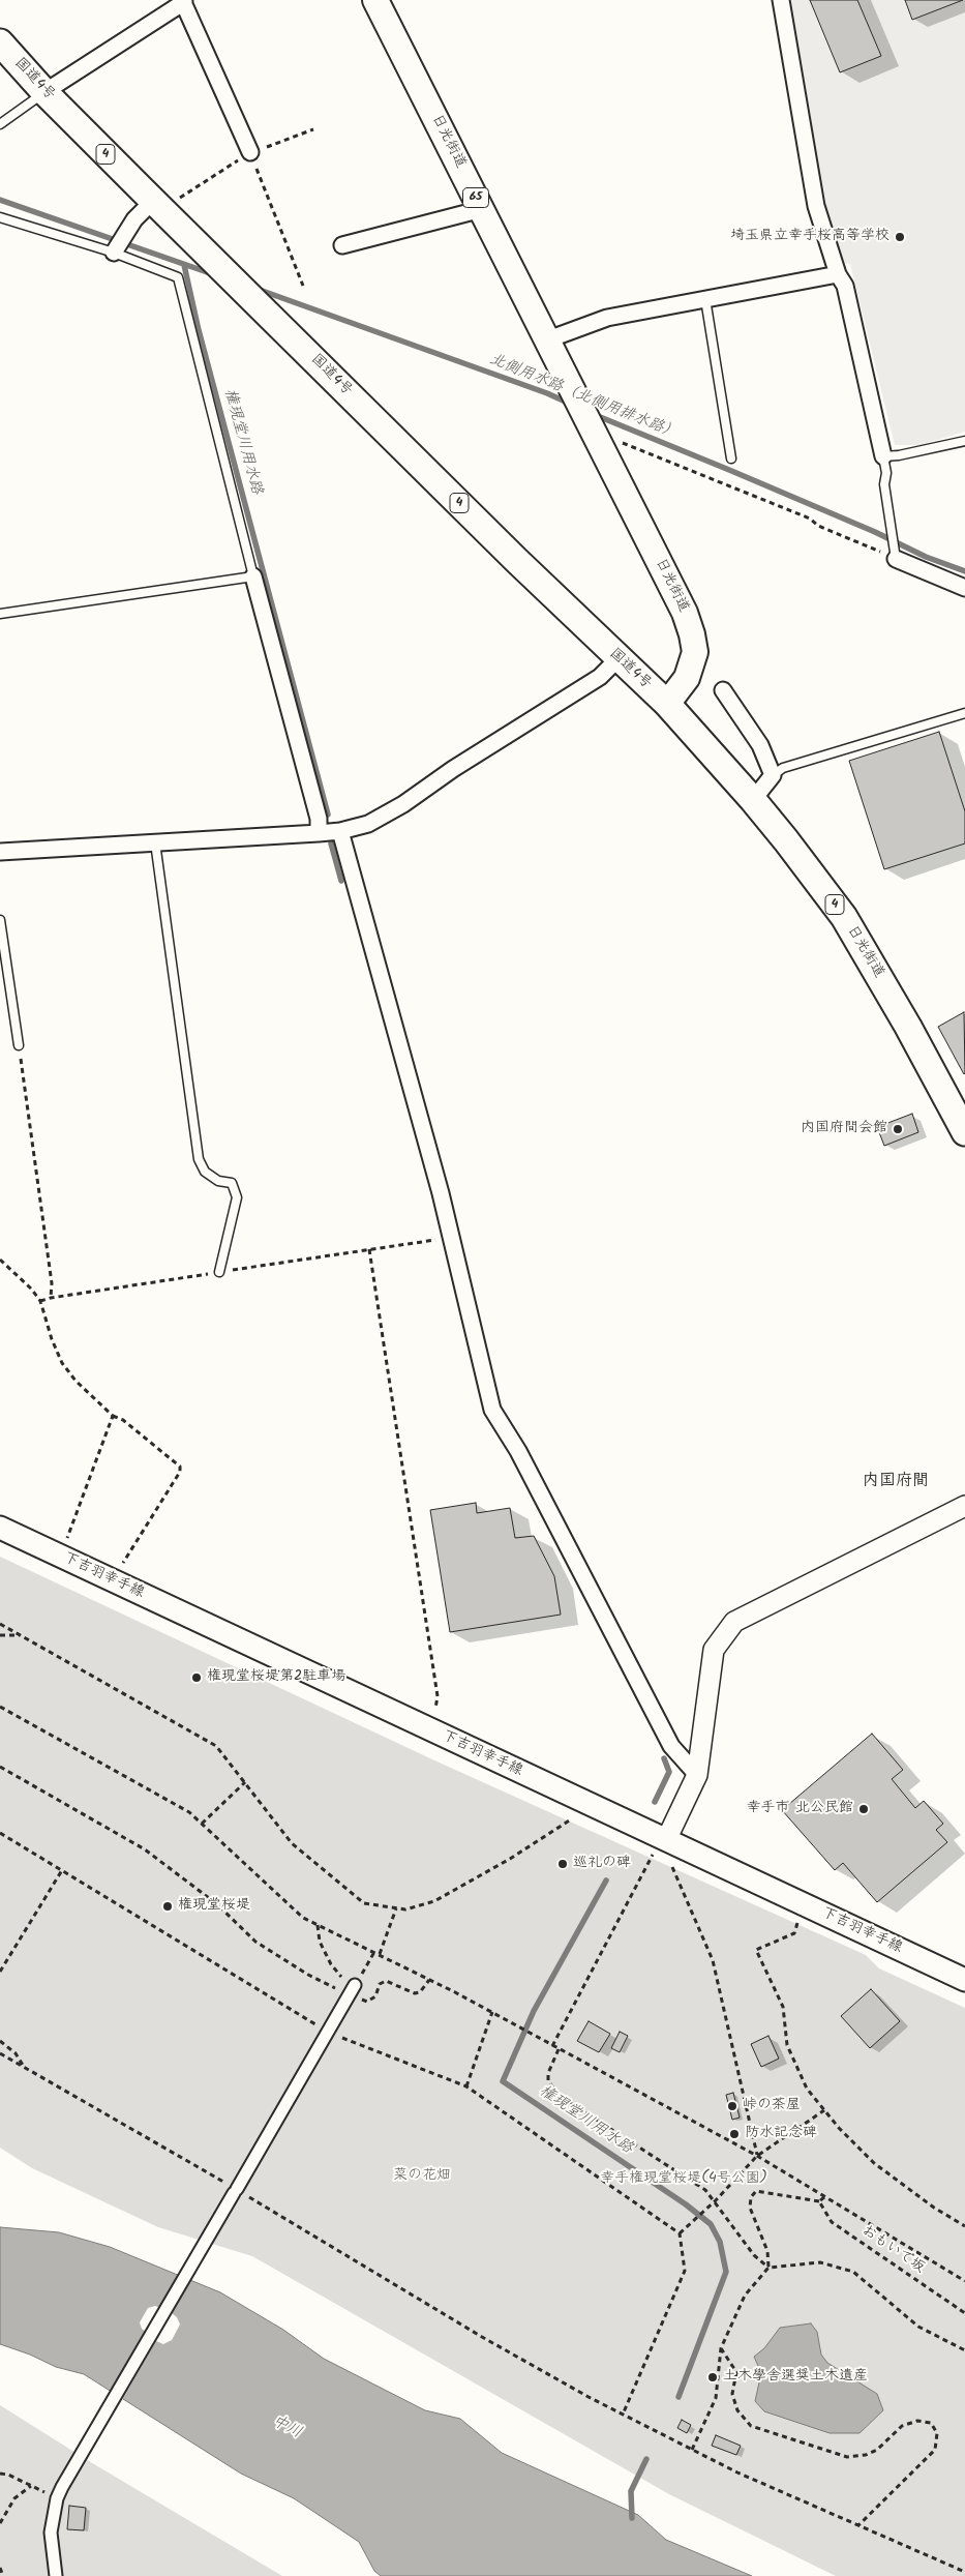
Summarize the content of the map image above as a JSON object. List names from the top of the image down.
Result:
{
  "streets": {
    "highway": ["国道4号", "日光街道", "4"],
    "main road": ["65", "下吉羽幸手線"],
    "path": ["おもいで坂"]
  },
  "crossings": [
    ["国道4号", "日光街道"]
  ],
  "districts": ["内国府間"],
  "water": ["北側用水路（北側用排水路）", "権現堂川用水路", "中川"],
  "parks": ["菜の花畑", "幸手権現堂桜堤(4号公園)"],
  "places": [
    "埼玉県立幸手桜高等学校",
    "内国府間会館",
    "権現堂桜堤第2駐車場",
    "幸手市 北公民館",
    "巡礼の碑",
    "権現堂桜堤",
    "峠の茶屋",
    "防水記念碑",
    "土木學舎選奨土木遺産"
  ]
}
